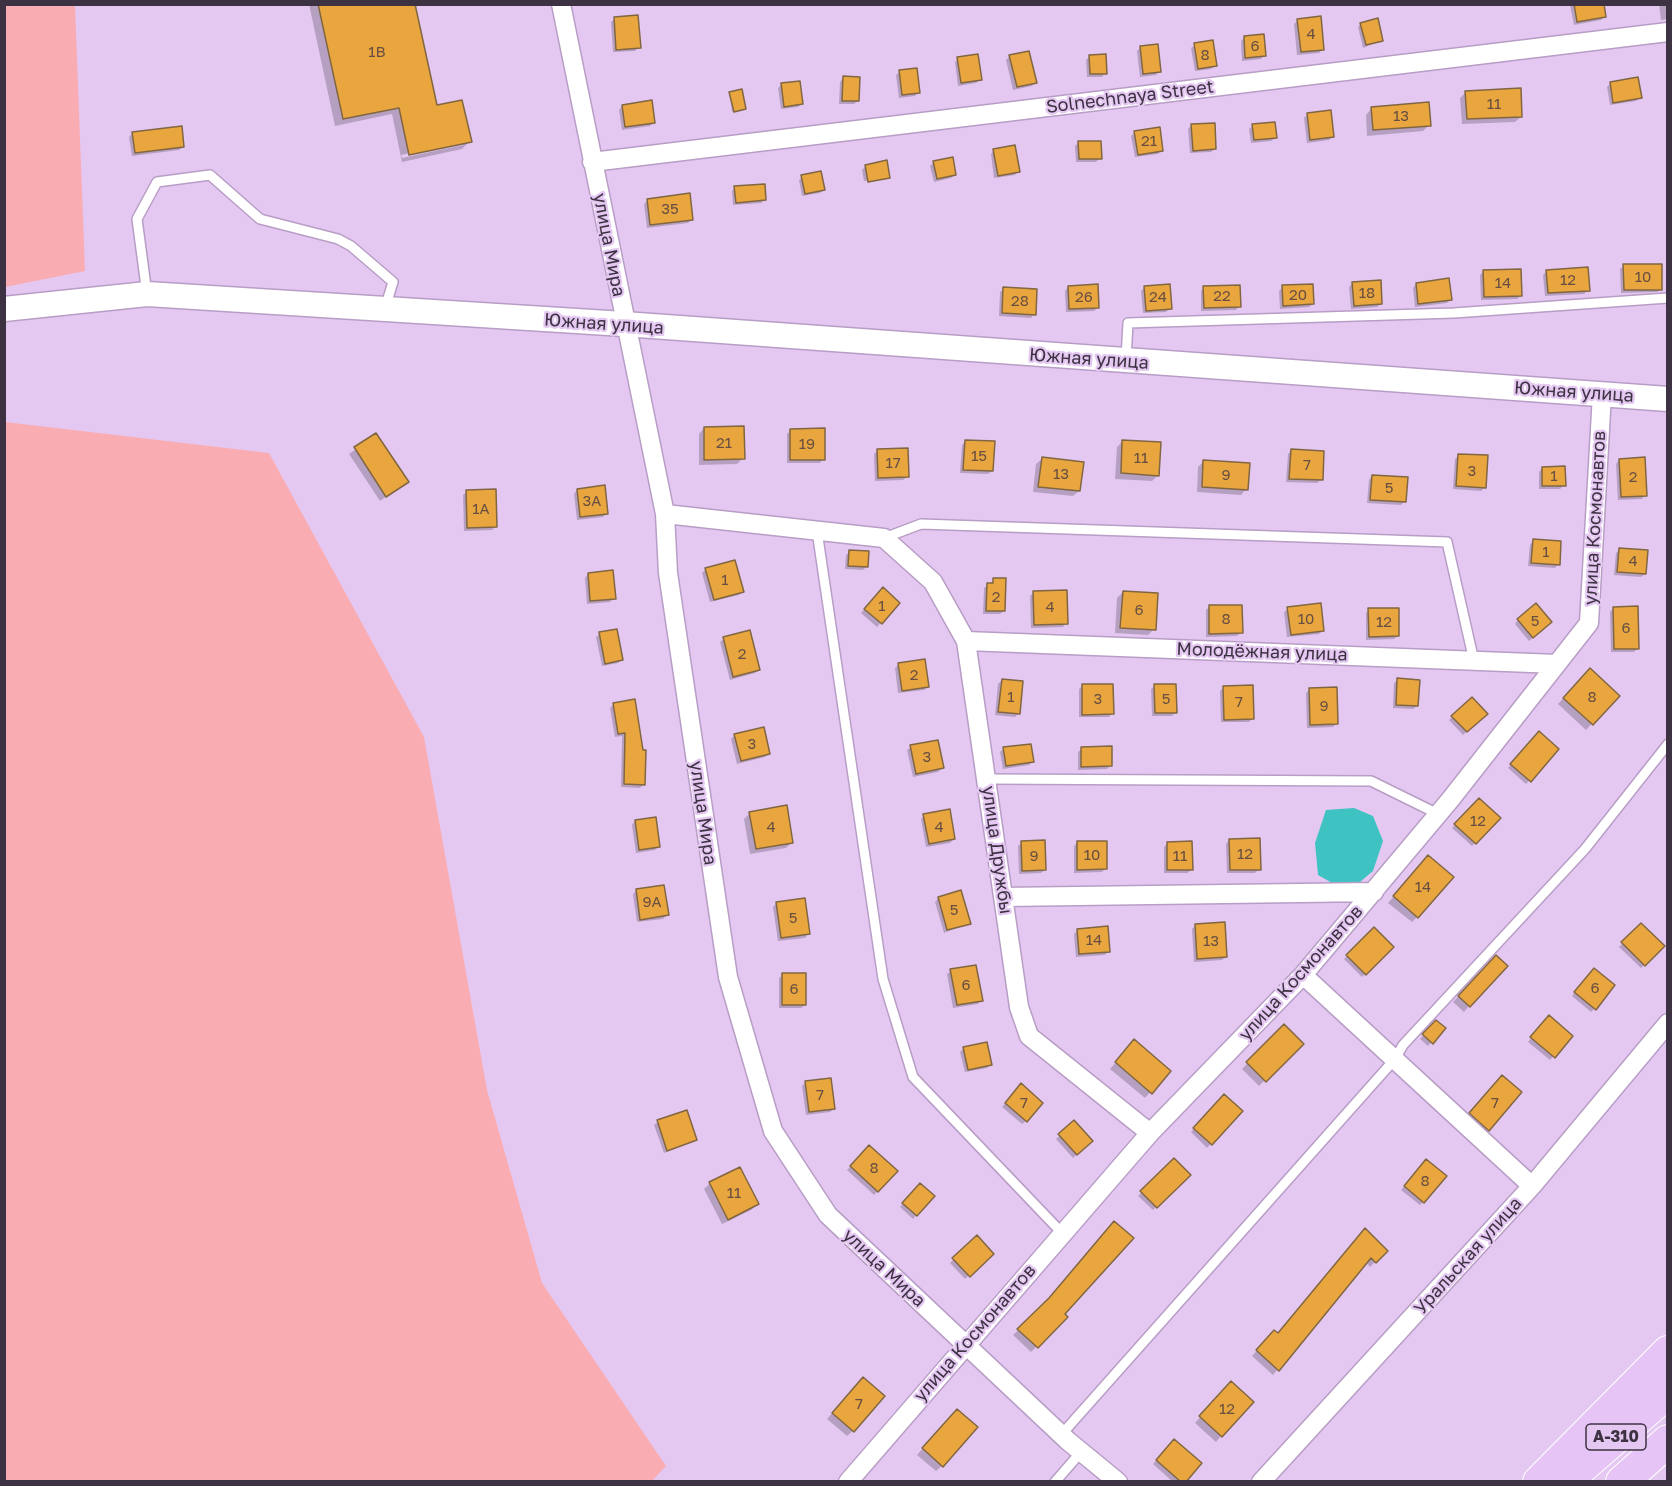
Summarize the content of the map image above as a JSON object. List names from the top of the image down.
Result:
{
  "streets": {
    "highway": ["А-310"],
    "main road": ["Южная улица"],
    "street": [
      "Solnechnaya Street",
      "улица Мира",
      "улица Космонавтов",
      "Молодёжная улица",
      "улица Дружбы",
      "Уральская улица"
    ]
  },
  "crossings": [
    ["Solnechnaya Street", "улица Мира"],
    ["улица Мира", "Южная улица"],
    ["улица Мира", "улица Космонавтов"],
    ["Южная улица", "улица Космонавтов"],
    ["улица Космонавтов", "Молодёжная улица"],
    ["улица Космонавтов", "улица Дружбы"],
    ["Молодёжная улица", "улица Дружбы"]
  ],
  "house_numbers": [
    "4",
    "6",
    "1В",
    "8",
    "11",
    "13",
    "21",
    "35",
    "10",
    "12",
    "14",
    "18",
    "20",
    "22",
    "26",
    "24",
    "28",
    "21",
    "19",
    "15",
    "11",
    "17",
    "7",
    "3",
    "13",
    "9",
    "1",
    "2",
    "5",
    "3А",
    "1А",
    "1",
    "4",
    "1",
    "2",
    "1",
    "4",
    "6",
    "8",
    "10",
    "5",
    "12",
    "6",
    "2",
    "2",
    "1",
    "8",
    "3",
    "5",
    "7",
    "9",
    "3",
    "3",
    "12",
    "4",
    "4",
    "12",
    "10",
    "9",
    "11",
    "14",
    "9А",
    "5",
    "5",
    "14",
    "13",
    "6",
    "6",
    "6",
    "7",
    "7",
    "7",
    "8",
    "8",
    "11",
    "7",
    "12"
  ]
}
